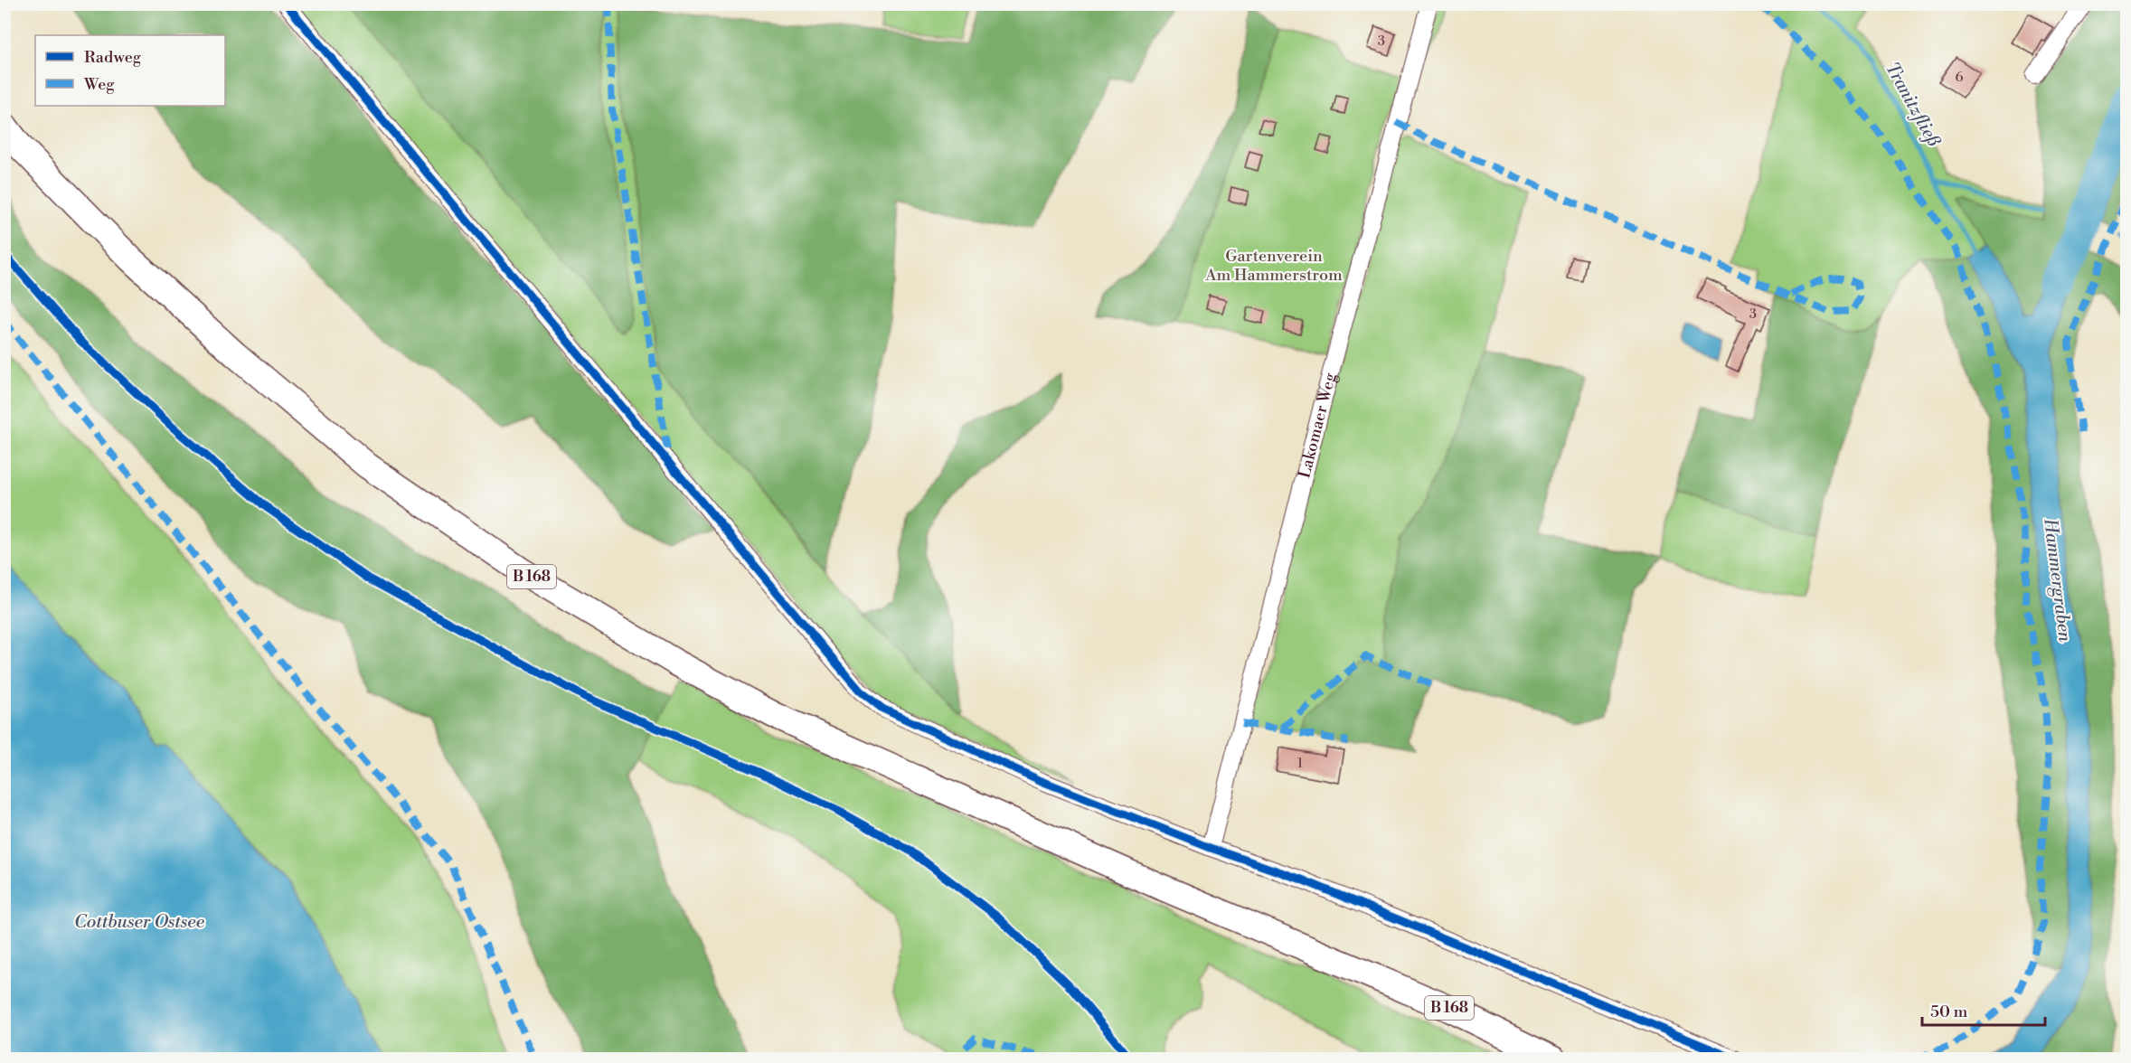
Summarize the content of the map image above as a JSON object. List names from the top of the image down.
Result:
{
  "streets": {
    "main road": ["B 168"],
    "street": ["Lakomaer Weg"]
  },
  "water": ["Tranitzfließ", "Hammergraben", "Cottbuser Ostsee"],
  "parks": ["Gartenverein Am Hammerstrom"],
  "house_numbers": [
    "3",
    "6",
    "3",
    "1"
  ],
  "legend": ["Radweg", "Weg"],
  "scale_bar": "50 m"
}
